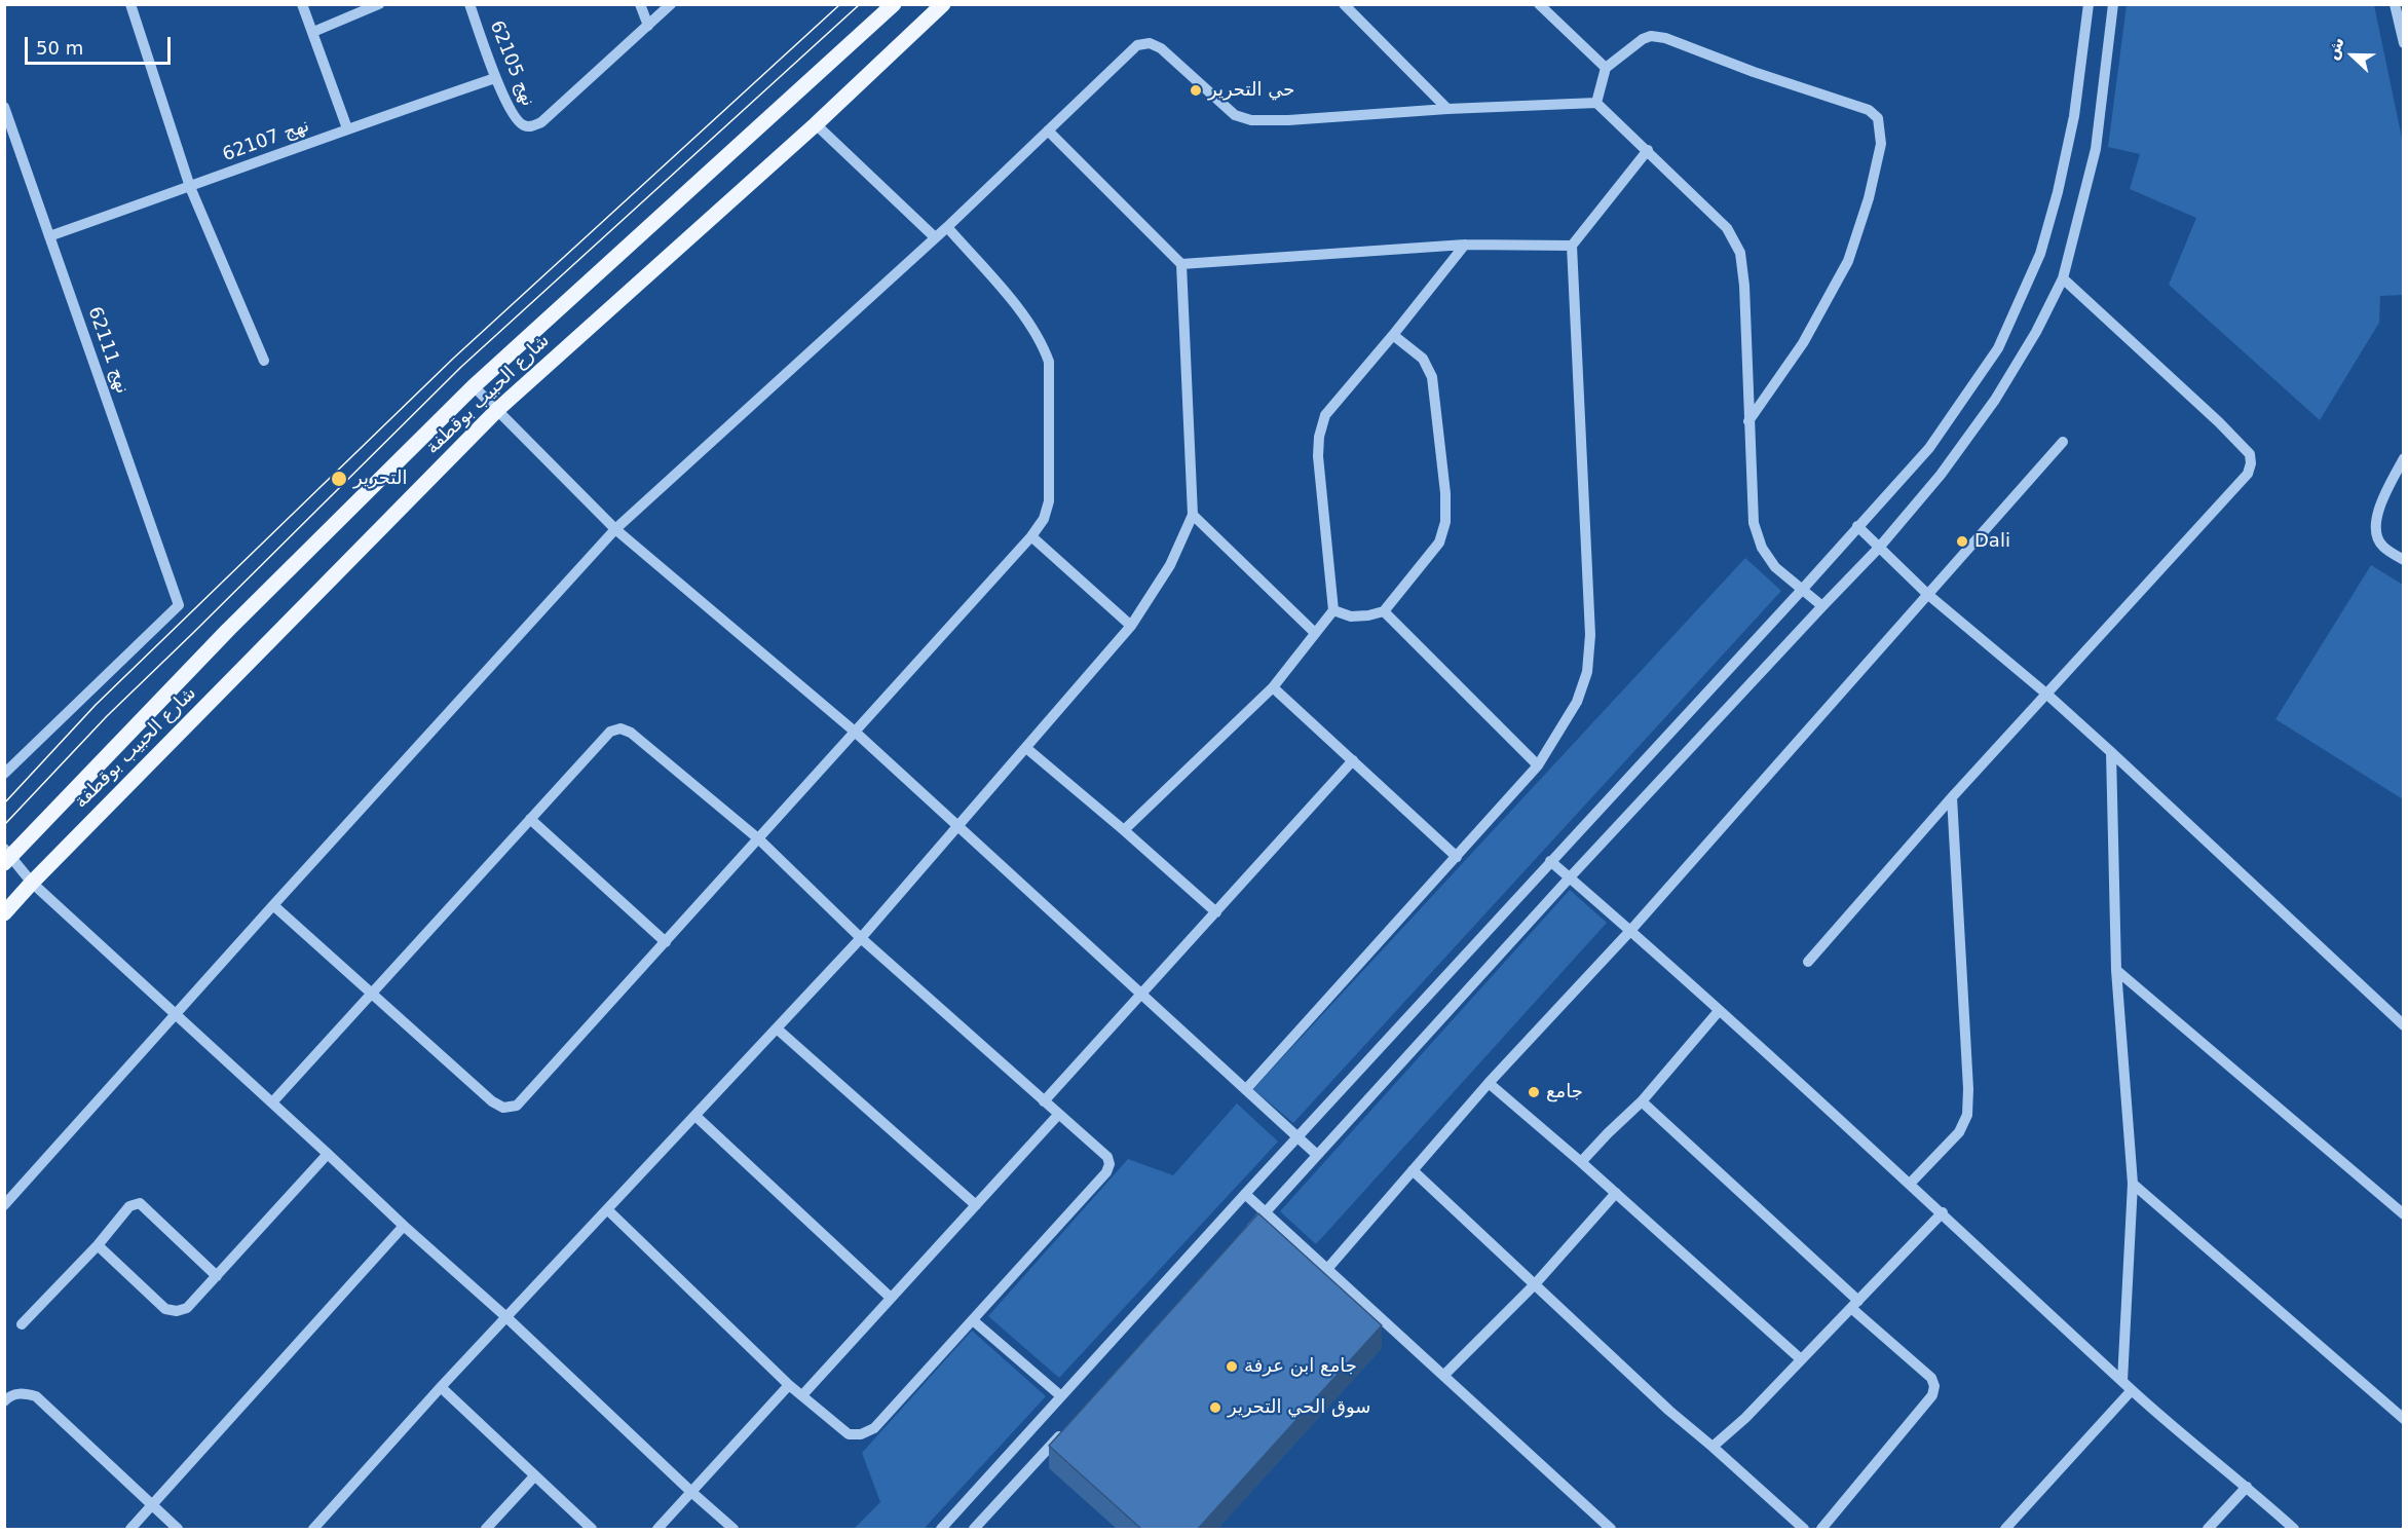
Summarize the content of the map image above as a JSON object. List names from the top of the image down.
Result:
{
  "streets": {
    "main road": ["شارع الحبيب بوقطفة"],
    "street": ["نهج 62105", "نهج 62107", "نهج 62111"]
  },
  "crossings": [
    ["نهج 62105", "نهج 62107"],
    ["نهج 62107", "نهج 62111"]
  ],
  "places": [
    "حي التحرير",
    "التحرير",
    "Dali",
    "جامع",
    "جامع ابن عرفة",
    "سوق الحي التحرير"
  ],
  "scale_bar": "50 m",
  "north": "left"
}
